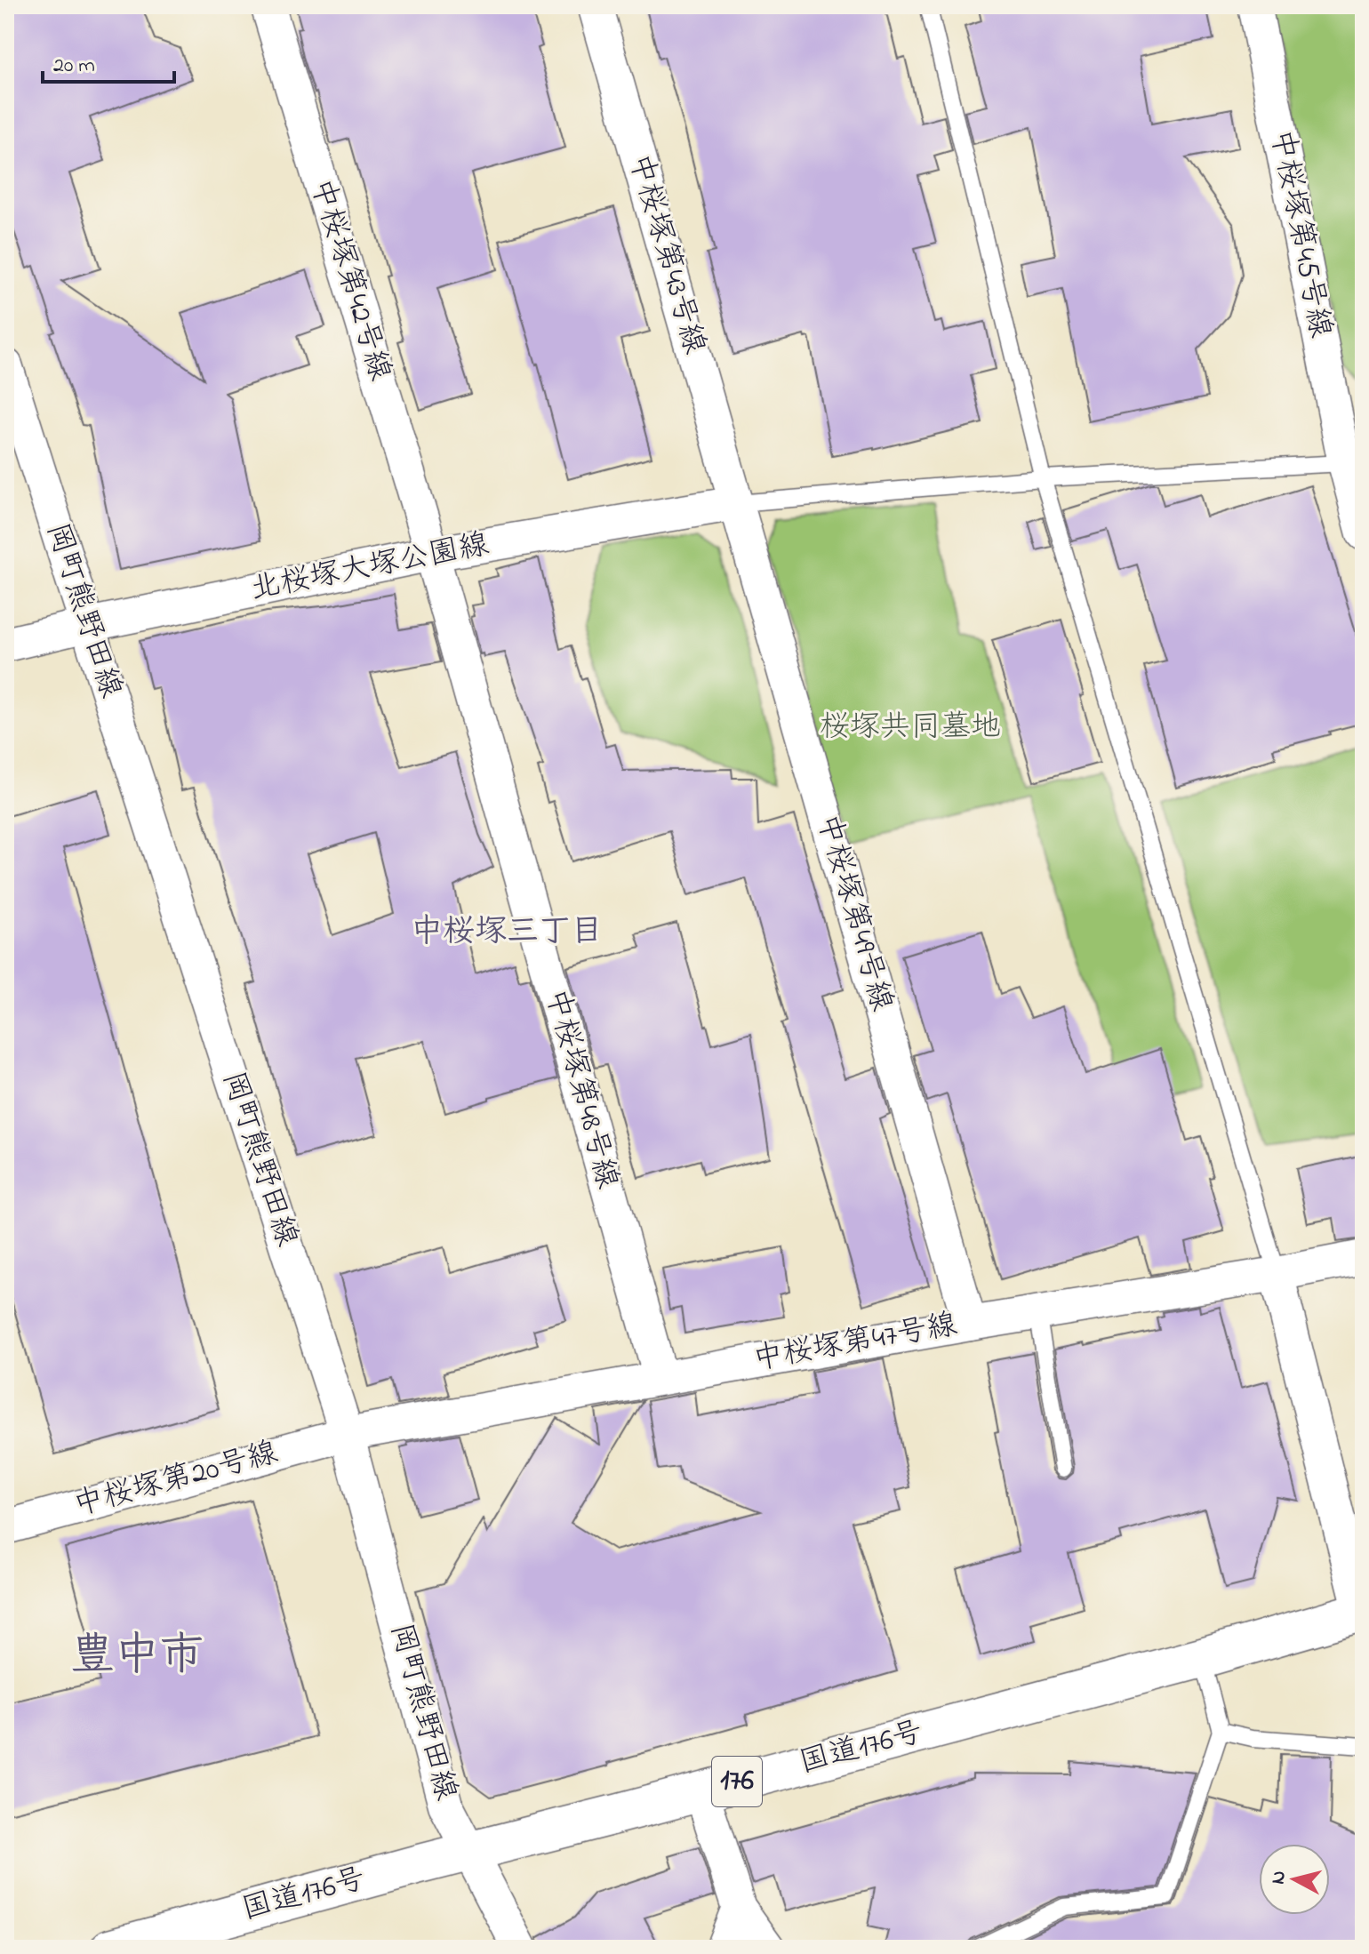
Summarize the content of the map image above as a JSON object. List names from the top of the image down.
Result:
{
  "streets": {
    "highway": ["国道176号", "176"],
    "street": [
      "中桜塚第45号線",
      "中桜塚第43号線",
      "中桜塚第42号線",
      "北桜塚大塚公園線",
      "岡町熊野田線",
      "中桜塚第49号線",
      "中桜塚第48号線",
      "中桜塚第47号線",
      "中桜塚第20号線"
    ]
  },
  "crossings": [
    ["中桜塚第43号線", "北桜塚大塚公園線"],
    ["中桜塚第43号線", "中桜塚第49号線"],
    ["中桜塚第42号線", "北桜塚大塚公園線"],
    ["中桜塚第42号線", "中桜塚第48号線"],
    ["北桜塚大塚公園線", "岡町熊野田線"],
    ["北桜塚大塚公園線", "中桜塚第49号線"],
    ["北桜塚大塚公園線", "中桜塚第48号線"],
    ["岡町熊野田線", "中桜塚第47号線"],
    ["岡町熊野田線", "中桜塚第20号線"],
    ["岡町熊野田線", "国道176号"],
    ["中桜塚第49号線", "中桜塚第47号線"],
    ["中桜塚第48号線", "中桜塚第47号線"],
    ["中桜塚第47号線", "中桜塚第20号線"]
  ],
  "districts": ["中桜塚三丁目", "豊中市"],
  "parks": ["桜塚共同墓地"],
  "scale_bar": "20 m",
  "north": "left"
}
